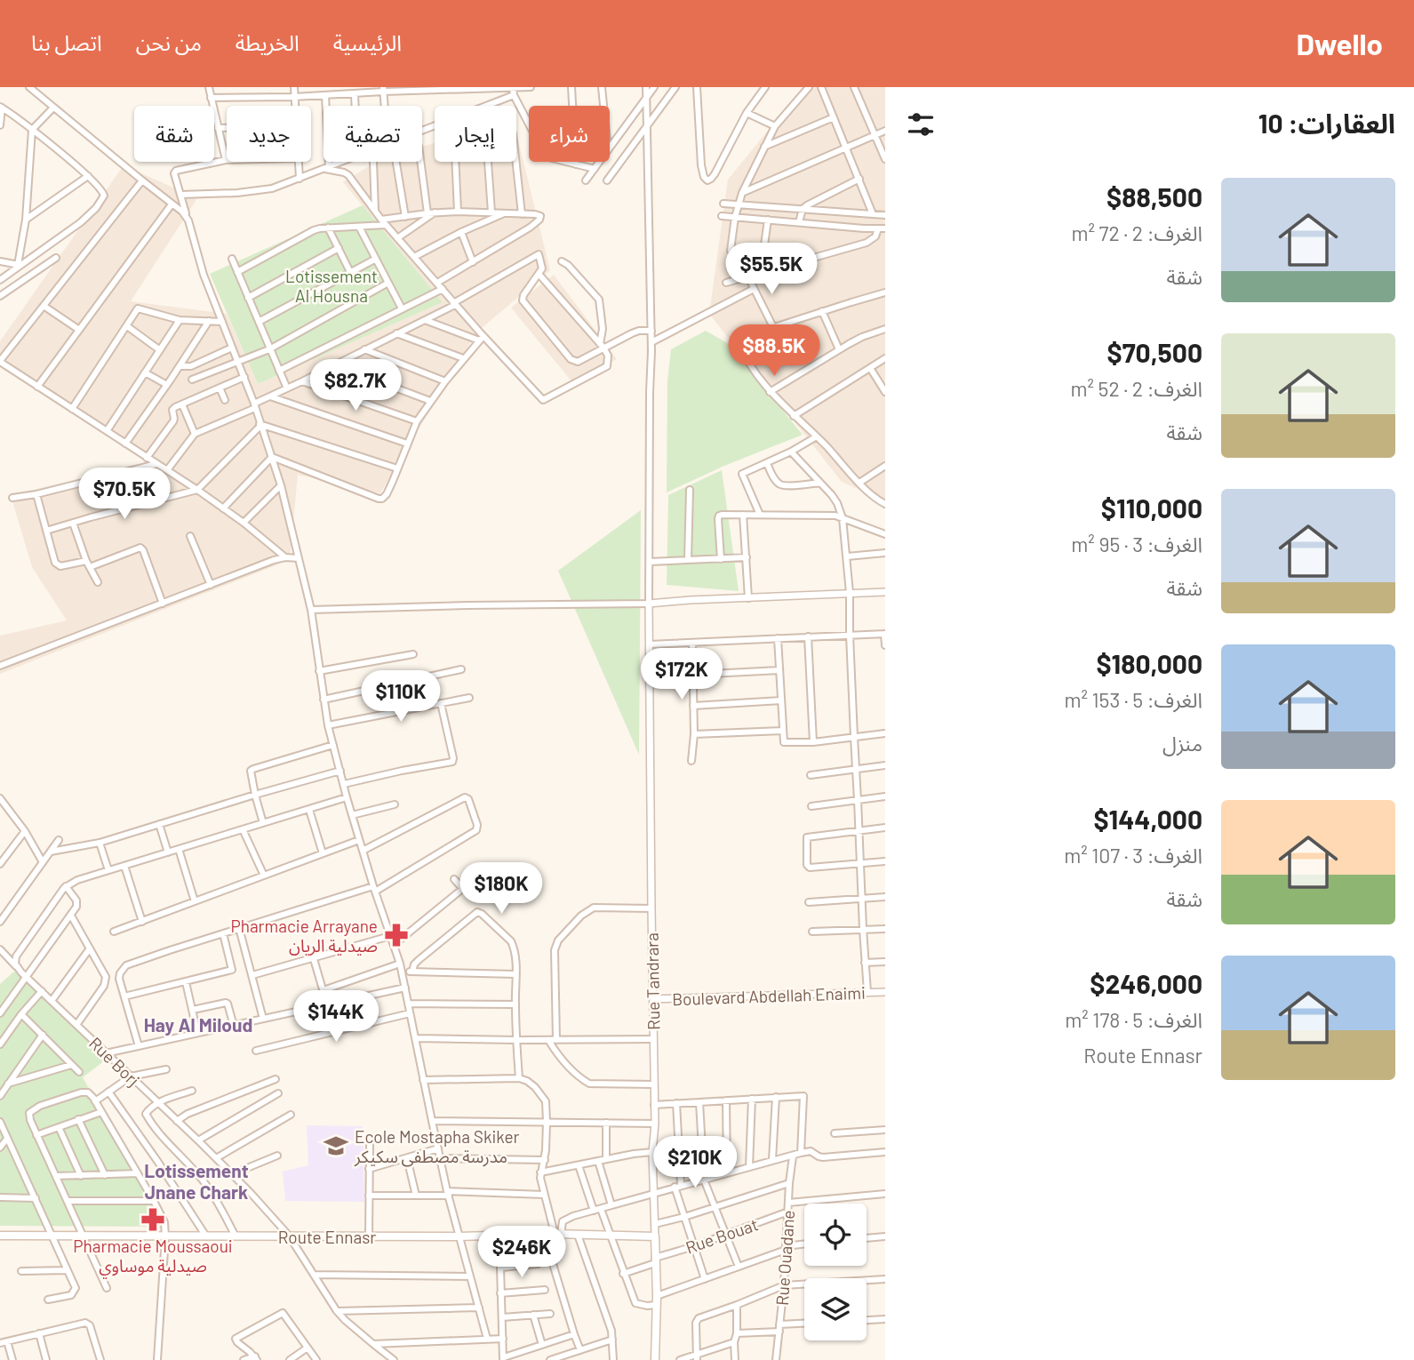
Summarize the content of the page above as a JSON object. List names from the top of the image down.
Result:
{
  "streets": {
    "main road": ["Rue Tandrara", "Route Ennasr"],
    "street": [
      "Boulevard Abdellah Enaimi",
      "Rue Borj",
      "Rue Bouat",
      "Rue Ouadane"
    ]
  },
  "crossings": [
    ["Rue Tandrara", "Boulevard Abdellah Enaimi"],
    ["Rue Tandrara", "Rue Bouat"],
    ["Rue Tandrara", "Route Ennasr"],
    ["Rue Borj", "Route Ennasr"],
    ["Rue Bouat", "Rue Ouadane"]
  ],
  "districts": ["Hay Al Miloud", "Lotissement Jnane Chark"],
  "parks": ["Lotissement Al Housna"],
  "places": {
    "pharmacy": ["Pharmacie Arrayane صيدلية الريان", "Pharmacie Moussaoui صيدلية موساوي"],
    "school or university": ["Ecole Mostapha Skiker مدرسة مصطفى سكيكر"]
  },
  "page": {
    "header": "Dwello",
    "nav": [
      "الرئيسية",
      "الخريطة",
      "من نحن",
      "اتصل بنا"
    ],
    "heading": "العقارات: 10",
    "chip": [
      "شراء",
      "إيجار",
      "تصفية",
      "جديد",
      "شقة"
    ],
    "list": [
      {
        "name": "$88,500",
        "note": "الغرف: 2 · 72 m² · شقة"
      },
      {
        "name": "$70,500",
        "note": "الغرف: 2 · 52 m² · شقة"
      },
      {
        "name": "$110,000",
        "note": "الغرف: 3 · 95 m² · شقة"
      },
      {
        "name": "$180,000",
        "note": "الغرف: 5 · 153 m² · منزل"
      },
      {
        "name": "$144,000",
        "note": "الغرف: 3 · 107 m² · شقة"
      },
      {
        "name": "$246,000",
        "note": "الغرف: 5 · 178 m² · Route Ennasr"
      }
    ],
    "price": [
      "$55.5K",
      "$88.5K",
      "$82.7K",
      "$70.5K",
      "$172K",
      "$110K",
      "$180K",
      "$144K",
      "$210K",
      "$246K"
    ]
  }
}
